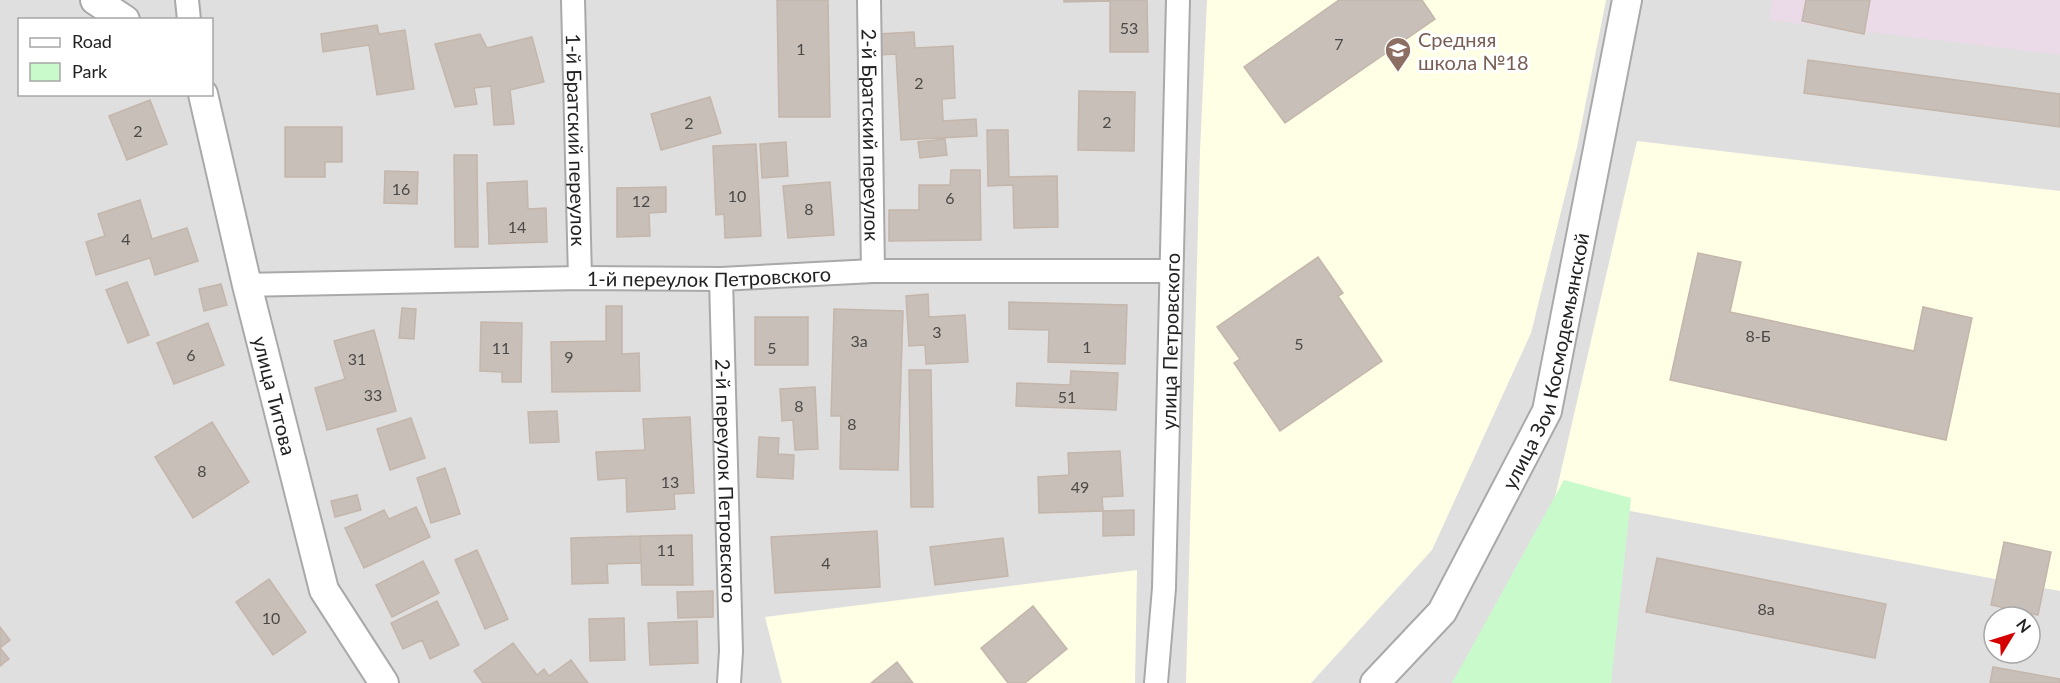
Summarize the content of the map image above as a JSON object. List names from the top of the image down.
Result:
{
  "streets": {
    "street": [
      "2-й Братский переулок",
      "1-й Братский переулок",
      "1-й переулок Петровского",
      "улица Петровского",
      "улица Зои Космодемьянской",
      "улица Титова",
      "2-й переулок Петровского"
    ]
  },
  "crossings": [
    ["2-й Братский переулок", "1-й переулок Петровского"],
    ["1-й Братский переулок", "1-й переулок Петровского"],
    ["1-й переулок Петровского", "улица Петровского"],
    ["1-й переулок Петровского", "улица Титова"],
    ["1-й переулок Петровского", "2-й переулок Петровского"]
  ],
  "places": {
    "school or university": ["Средняя школа №18"]
  },
  "house_numbers": [
    "53",
    "7",
    "1",
    "2",
    "2",
    "2",
    "2",
    "16",
    "10",
    "6",
    "12",
    "8",
    "14",
    "4",
    "3",
    "8-Б",
    "3а",
    "5",
    "1",
    "11",
    "5",
    "6",
    "9",
    "31",
    "33",
    "51",
    "8",
    "8",
    "8",
    "13",
    "49",
    "11",
    "4",
    "8а",
    "10"
  ],
  "legend": ["Road", "Park"],
  "north": "top right"
}
